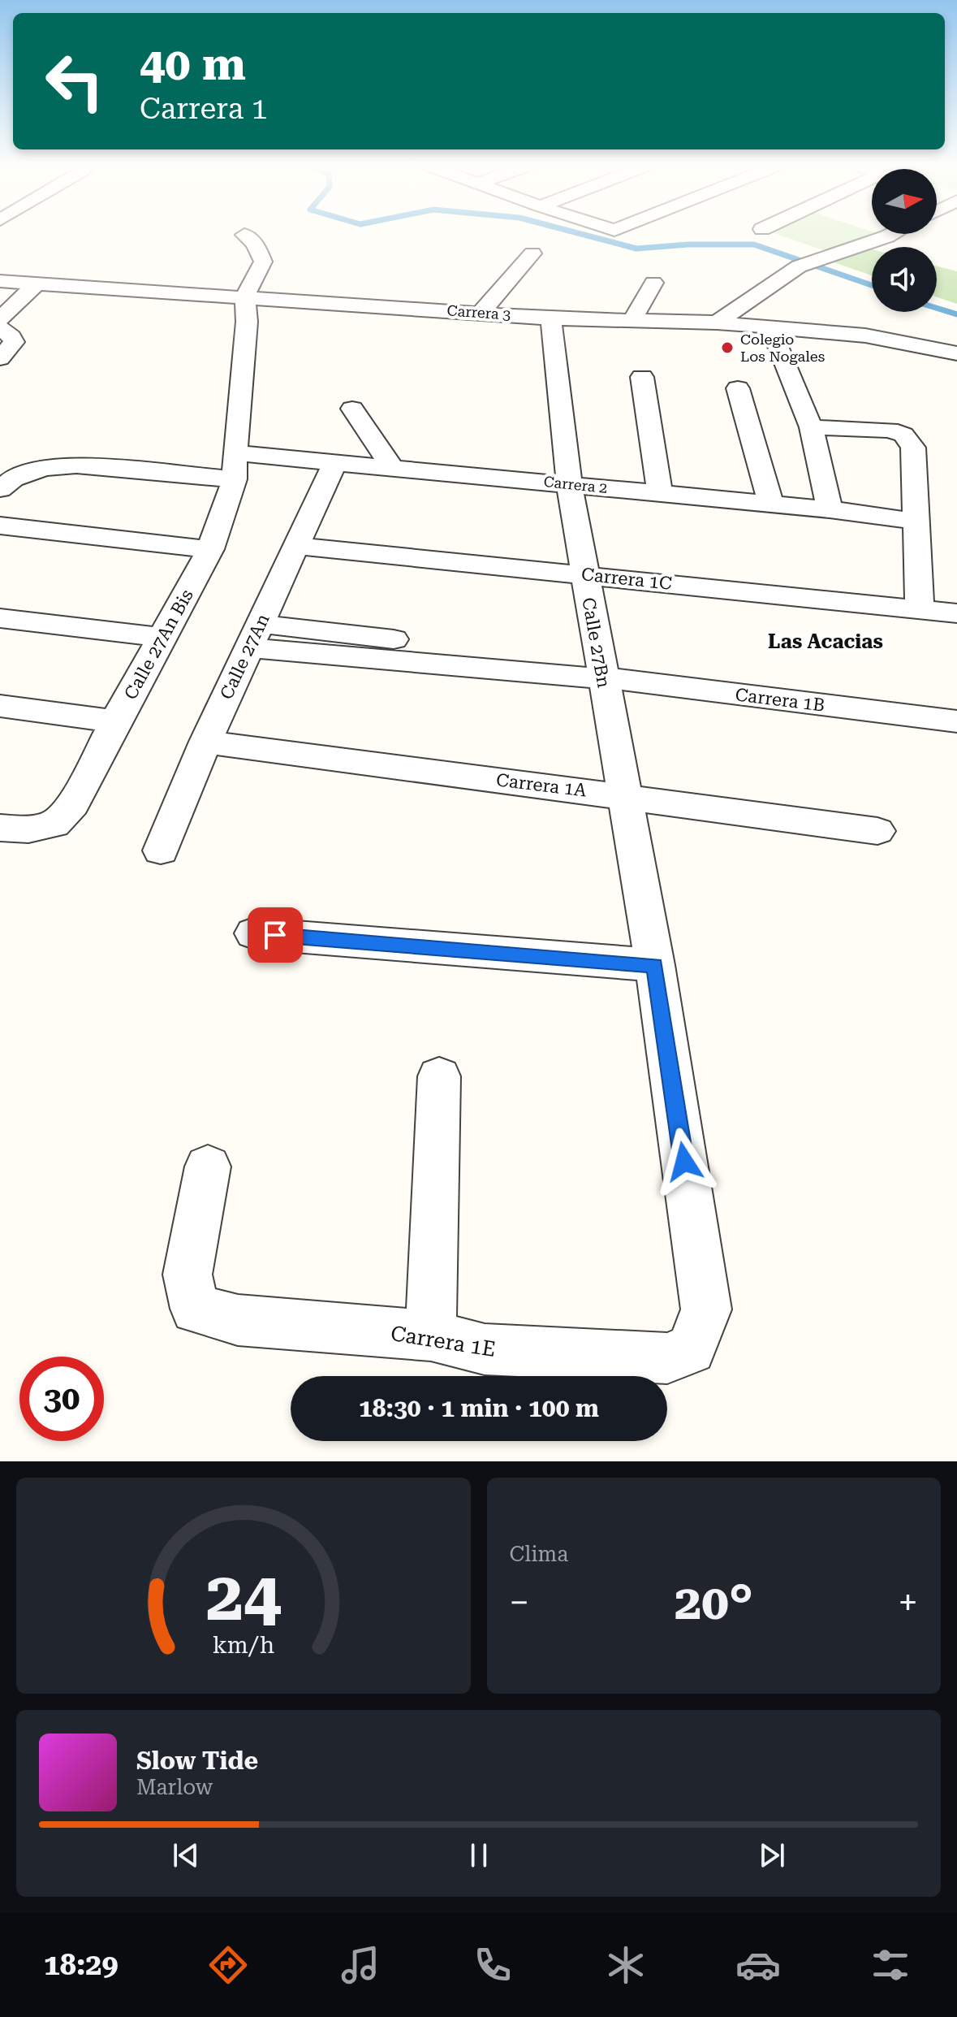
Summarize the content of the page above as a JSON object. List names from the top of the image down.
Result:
{
  "streets": {
    "street": [
      "Carrera 3",
      "Carrera 2",
      "Carrera 1C",
      "Calle 27Bn",
      "Calle 27An Bis",
      "Calle 27An",
      "Carrera 1B",
      "Carrera 1A",
      "Carrera 1E"
    ]
  },
  "crossings": [
    ["Carrera 3", "Calle 27Bn"],
    ["Carrera 2", "Calle 27Bn"],
    ["Carrera 2", "Calle 27An Bis"],
    ["Carrera 2", "Calle 27An"],
    ["Carrera 1C", "Calle 27Bn"],
    ["Carrera 1C", "Calle 27An"],
    ["Calle 27Bn", "Carrera 1B"],
    ["Calle 27Bn", "Carrera 1A"],
    ["Calle 27Bn", "Carrera 1E"],
    ["Calle 27An", "Carrera 1B"],
    ["Calle 27An", "Carrera 1A"]
  ],
  "districts": ["Las Acacias"],
  "places": ["Colegio Los Nogales"],
  "north": "right",
  "page": {
    "turn": ["40 m", "Carrera 1"],
    "limit": "30",
    "trip": "18:30 · 1 min · 100 m",
    "tile": "Clima",
    "heat": ["−", "20°", "+"],
    "song": ["Slow Tide", "Marlow"],
    "tabs": "18:29",
    "gauge": ["24", "km/h"]
  }
}
